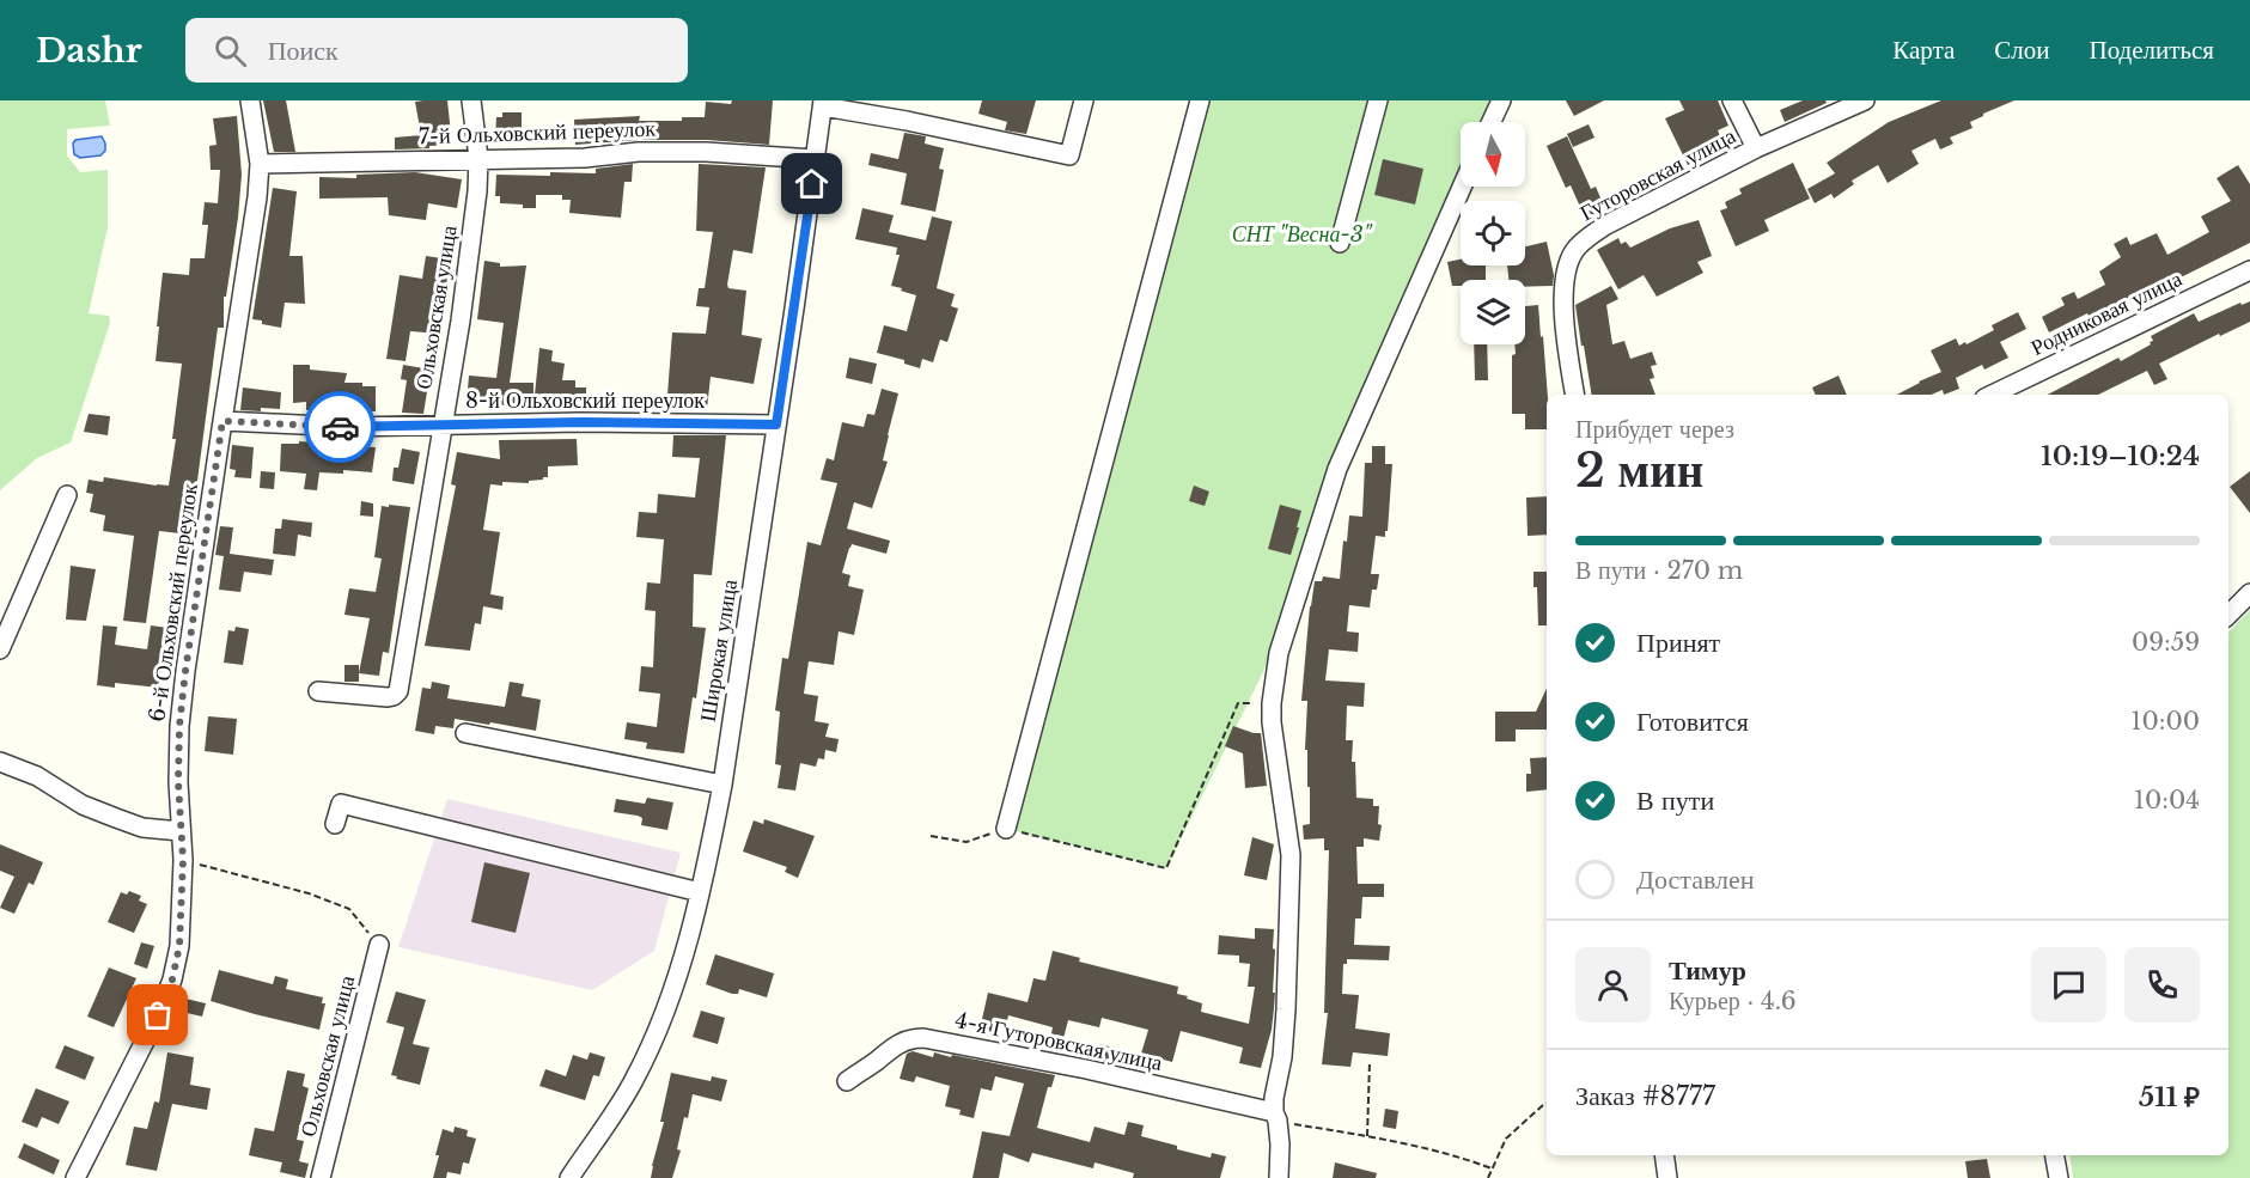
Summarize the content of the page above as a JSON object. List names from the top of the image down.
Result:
{
  "streets": {
    "street": [
      "7-й Ольховский переулок",
      "Гуторовская улица",
      "Ольховская улица",
      "Родниковая улица",
      "8-й Ольховский переулок",
      "6-й Ольховский переулок",
      "Широкая улица",
      "4-я Гуторовская улица"
    ]
  },
  "crossings": [
    ["7-й Ольховский переулок", "Ольховская улица"],
    ["7-й Ольховский переулок", "6-й Ольховский переулок"],
    ["7-й Ольховский переулок", "Широкая улица"],
    ["Ольховская улица", "8-й Ольховский переулок"],
    ["8-й Ольховский переулок", "6-й Ольховский переулок"],
    ["8-й Ольховский переулок", "Широкая улица"]
  ],
  "parks": ["СНТ \"Весна-3\""],
  "north": "bottom",
  "page": {
    "header": "Dashr",
    "search": "Поиск",
    "nav": ["Карта", "Слои", "Поделиться"],
    "heading": ["2 мин", "Прибудет через", "10:19–10:24"],
    "panel": [
      "Тимур",
      "Курьер · 4.6",
      "Заказ #8777",
      "511 ₽"
    ],
    "bar": "В пути · 270 m",
    "list": [
      ["Принят", "09:59"],
      ["Готовится", "10:00"],
      ["В пути", "10:04"],
      "Доставлен"
    ]
  }
}
